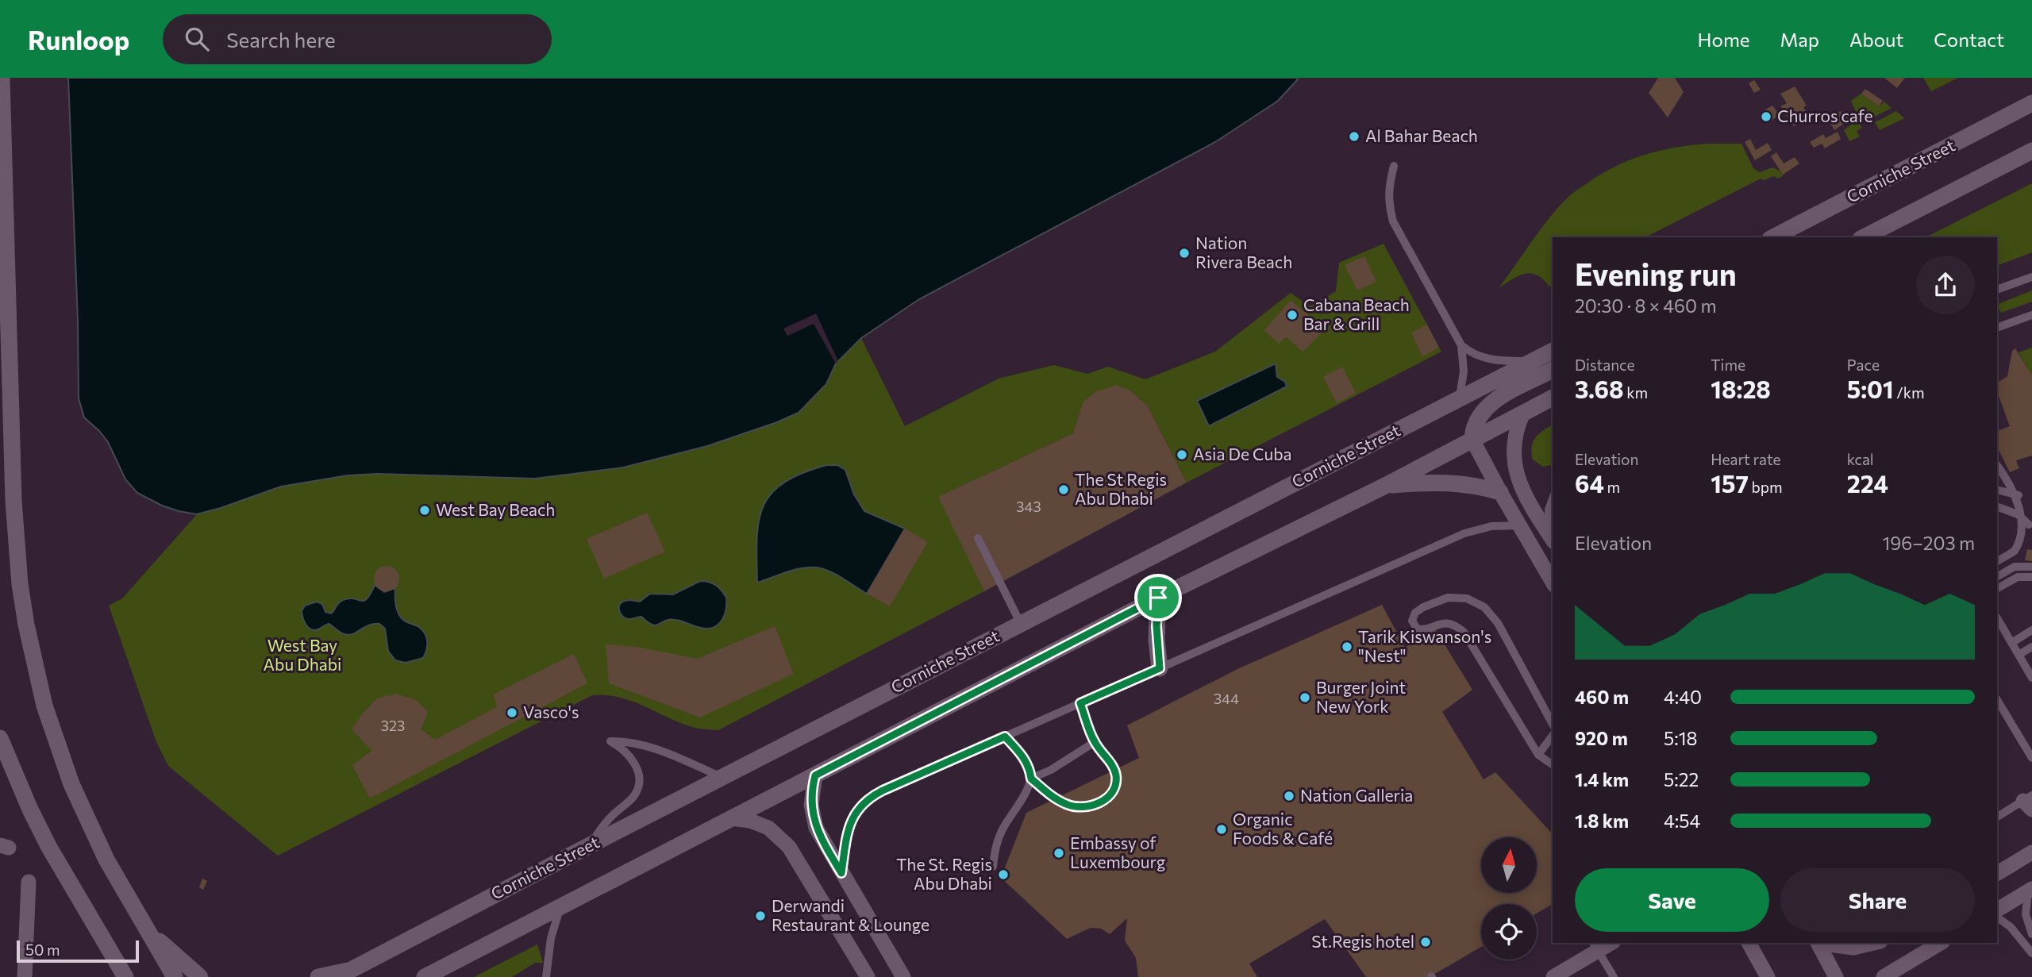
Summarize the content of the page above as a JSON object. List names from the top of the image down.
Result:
{
  "streets": {
    "main road": ["Corniche Street"]
  },
  "parks": ["West Bay Abu Dhabi"],
  "places": [
    "Churros cafe",
    "Al Bahar Beach",
    "Nation Rivera Beach",
    "Cabana Beach Bar & Grill",
    "Asia De Cuba",
    "The St Regis Abu Dhabi",
    "West Bay Beach",
    "Tarik Kiswanson's \"Nest\"",
    "Burger Joint New York",
    "Vasco's",
    "Nation Galleria",
    "Organic Foods & Café",
    "Embassy of Luxembourg",
    "The St. Regis Abu Dhabi",
    "Derwandi Restaurant & Lounge",
    "St.Regis hotel"
  ],
  "house_numbers": ["343", "344", "323"],
  "scale_bar": "50 m",
  "north": "top",
  "page": {
    "header": "Runloop",
    "search": "Search here",
    "nav": [
      "Home",
      "Map",
      "About",
      "Contact"
    ],
    "heading": ["Evening run", "20:30 · 8 × 460 m"],
    "stats": [
      ["Distance", "3.68 km"],
      ["Time", "18:28"],
      ["Pace", "5:01 /km"],
      ["Elevation", "64 m"],
      ["Heart rate", "157 bpm"],
      ["kcal", "224"]
    ],
    "chart": ["Elevation", "196–203 m"],
    "list": [
      {
        "name": "460 m",
        "note": "4:40"
      },
      {
        "name": "920 m",
        "note": "5:18"
      },
      {
        "name": "1.4 km",
        "note": "5:22"
      },
      {
        "name": "1.8 km",
        "note": "4:54"
      }
    ],
    "buttons": ["Save", "Share"],
    "scale": "50 m"
  }
}
